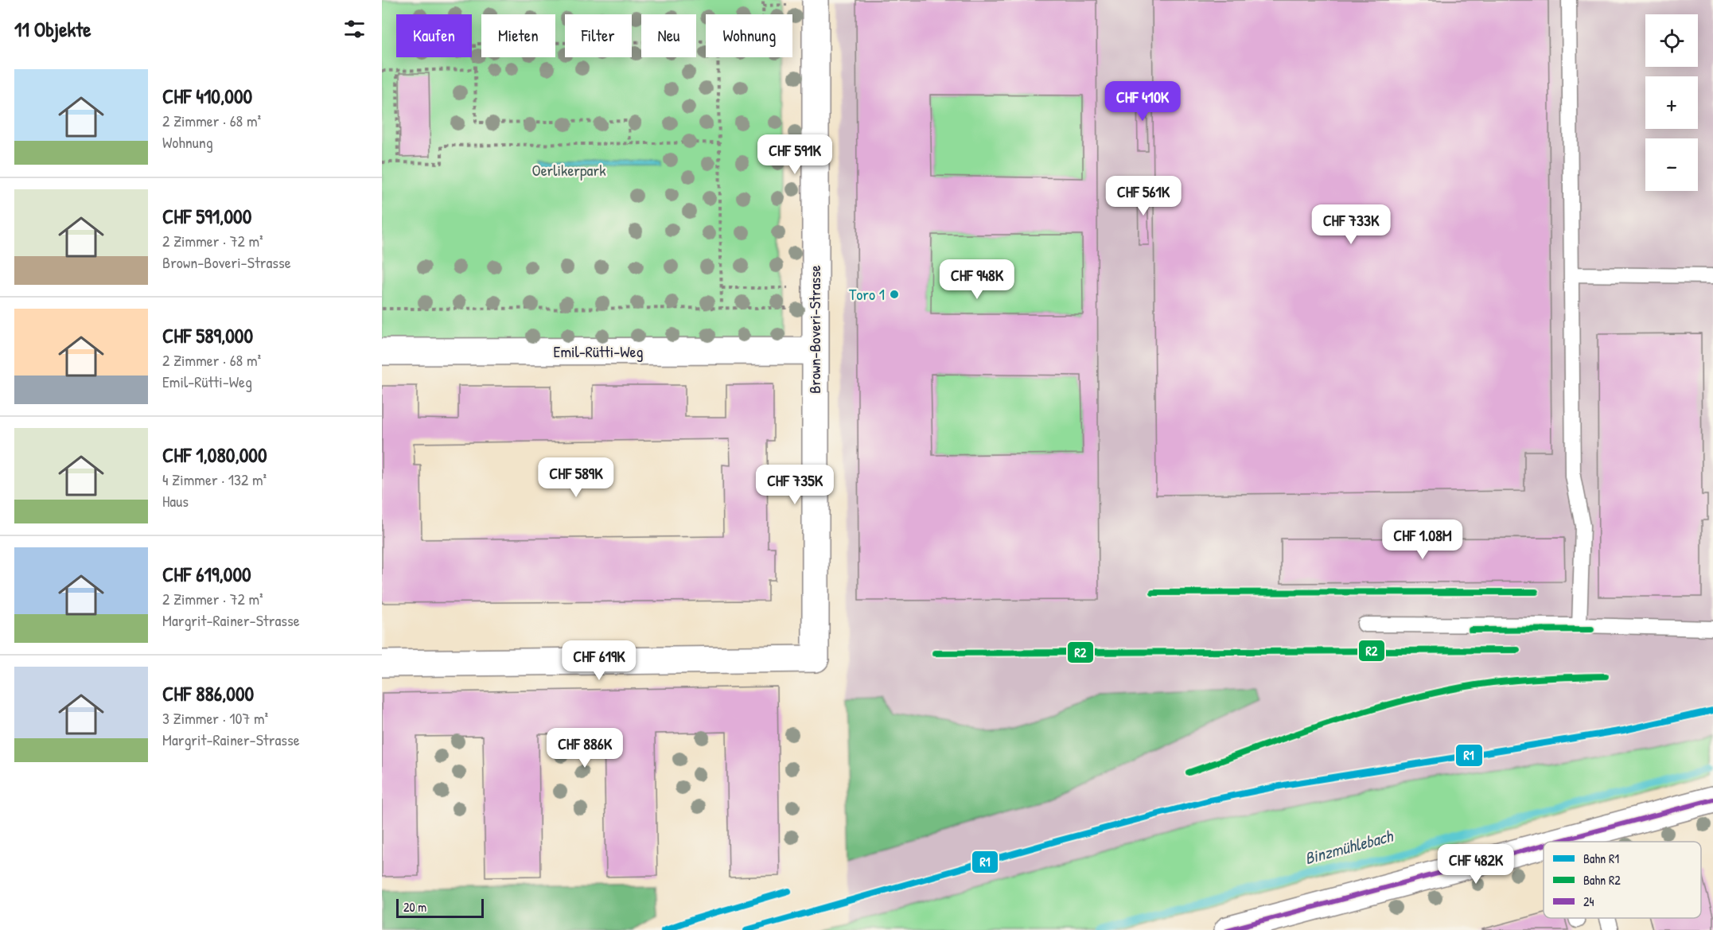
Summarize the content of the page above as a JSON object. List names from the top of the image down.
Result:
{
  "streets": {
    "street": ["Brown-Boveri-Strasse", "Emil-Rütti-Weg"]
  },
  "crossings": [
    ["Brown-Boveri-Strasse", "Emil-Rütti-Weg"]
  ],
  "water": ["Binzmühlebach"],
  "parks": ["Oerlikerpark"],
  "places": ["Toro 1"],
  "lines": ["rail line R2", "rail line R1", "transit line 24"],
  "legend": ["Bahn R1", "Bahn R2", "24"],
  "scale_bar": "20 m",
  "page": {
    "heading": "11 Objekte",
    "map_buttons": ["+", "−"],
    "chip": [
      "Kaufen",
      "Mieten",
      "Filter",
      "Neu",
      "Wohnung"
    ],
    "list": [
      {
        "name": "CHF 410,000",
        "note": "2 Zimmer · 68 m² · Wohnung"
      },
      {
        "name": "CHF 591,000",
        "note": "2 Zimmer · 72 m² · Brown-Boveri-Strasse"
      },
      {
        "name": "CHF 589,000",
        "note": "2 Zimmer · 68 m² · Emil-Rütti-Weg"
      },
      {
        "name": "CHF 1,080,000",
        "note": "4 Zimmer · 132 m² · Haus"
      },
      {
        "name": "CHF 619,000",
        "note": "2 Zimmer · 72 m² · Margrit-Rainer-Strasse"
      },
      {
        "name": "CHF 886,000",
        "note": "3 Zimmer · 107 m² · Margrit-Rainer-Strasse"
      }
    ],
    "price": [
      "CHF 410K",
      "CHF 591K",
      "CHF 561K",
      "CHF 733K",
      "CHF 948K",
      "CHF 589K",
      "CHF 735K",
      "CHF 1.08M",
      "CHF 619K",
      "CHF 886K",
      "CHF 482K"
    ],
    "scale": "20 m"
  }
}
